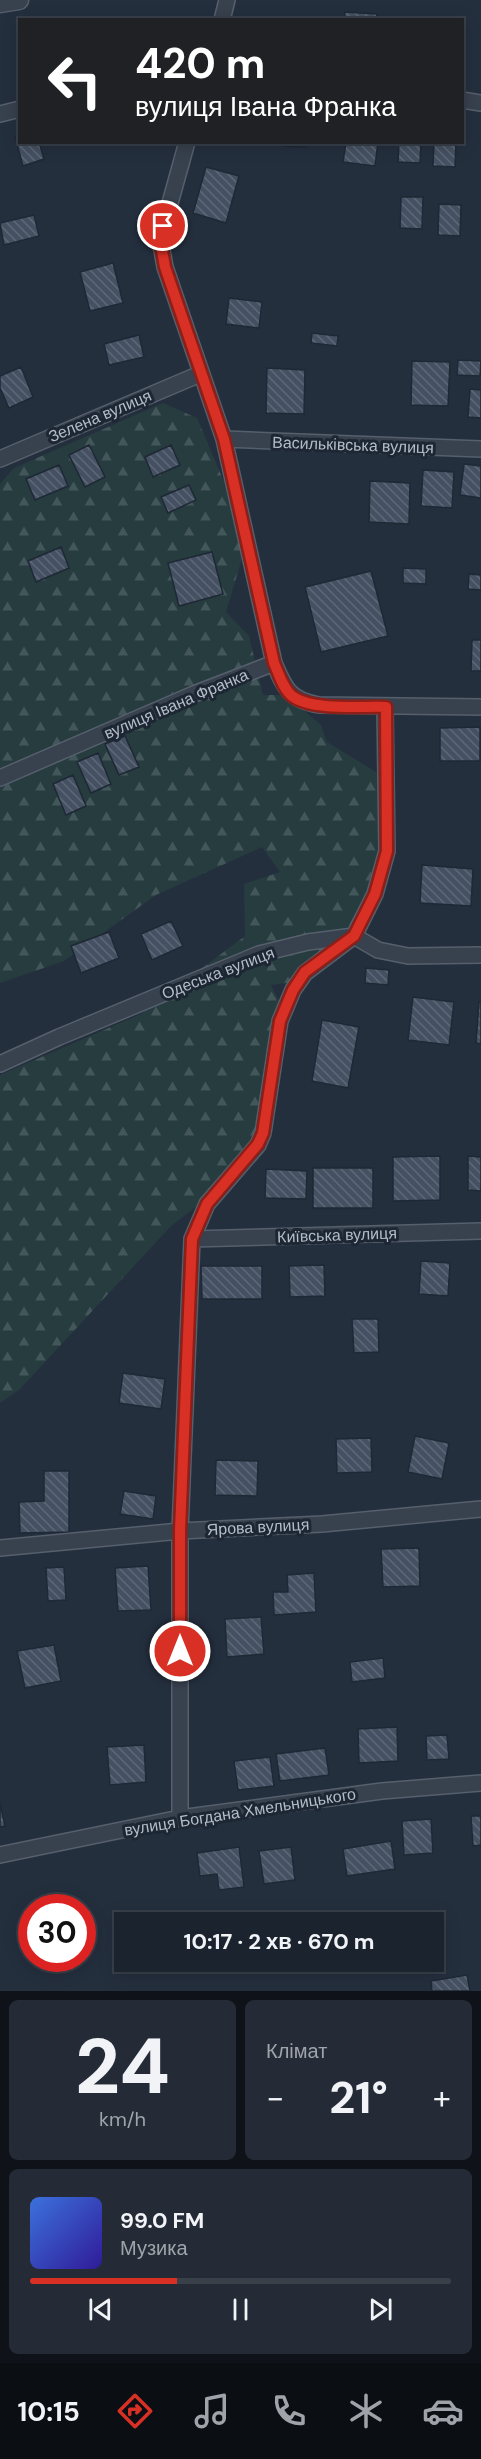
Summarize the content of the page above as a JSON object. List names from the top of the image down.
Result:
{
  "streets": {
    "street": [
      "Зелена вулиця",
      "Васильківська вулиця",
      "вулиця Івана Франка",
      "Одеська вулиця",
      "Київська вулиця",
      "Ярова вулиця",
      "вулиця Богдана Хмельницького"
    ]
  },
  "page": {
    "turn": ["420 m", "вулиця Івана Франка"],
    "limit": "30",
    "trip": "10:17 · 2 хв · 670 m",
    "tile": [
      ["24", "km/h"],
      "Клімат"
    ],
    "heat": ["−", "21°", "+"],
    "song": ["99.0 FM", "Музика"],
    "tabs": "10:15"
  }
}
